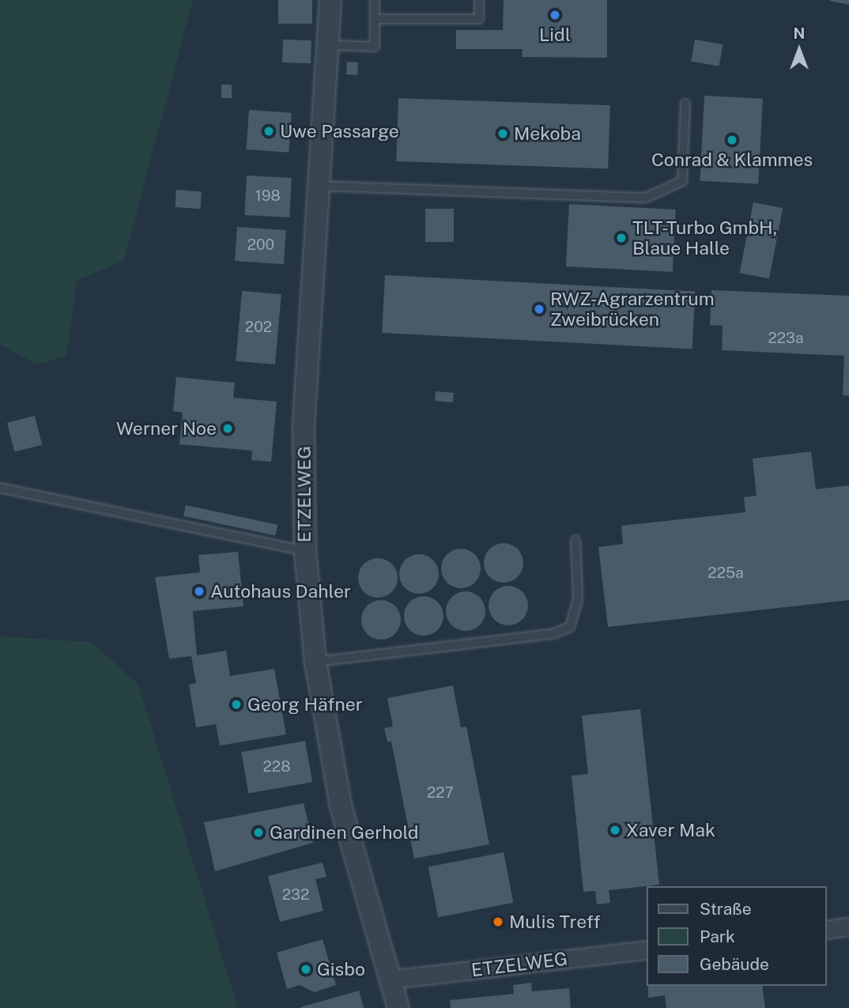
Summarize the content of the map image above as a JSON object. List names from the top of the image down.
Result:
{
  "streets": {
    "street": ["ETZELWEG"]
  },
  "places": [
    "Lidl",
    "Uwe Passarge",
    "Mekoba",
    "Conrad & Klammes",
    "TLT-Turbo GmbH, Blaue Halle",
    "RWZ-Agrarzentrum Zweibrücken",
    "Werner Noe",
    "Autohaus Dahler",
    "Georg Häfner",
    "Xaver Mak",
    "Gardinen Gerhold",
    "Mulis Treff",
    "Gisbo"
  ],
  "house_numbers": [
    "198",
    "200",
    "202",
    "223a",
    "225a",
    "228",
    "227",
    "232"
  ],
  "legend": ["Straße", "Park", "Gebäude"],
  "north": "top"
}
